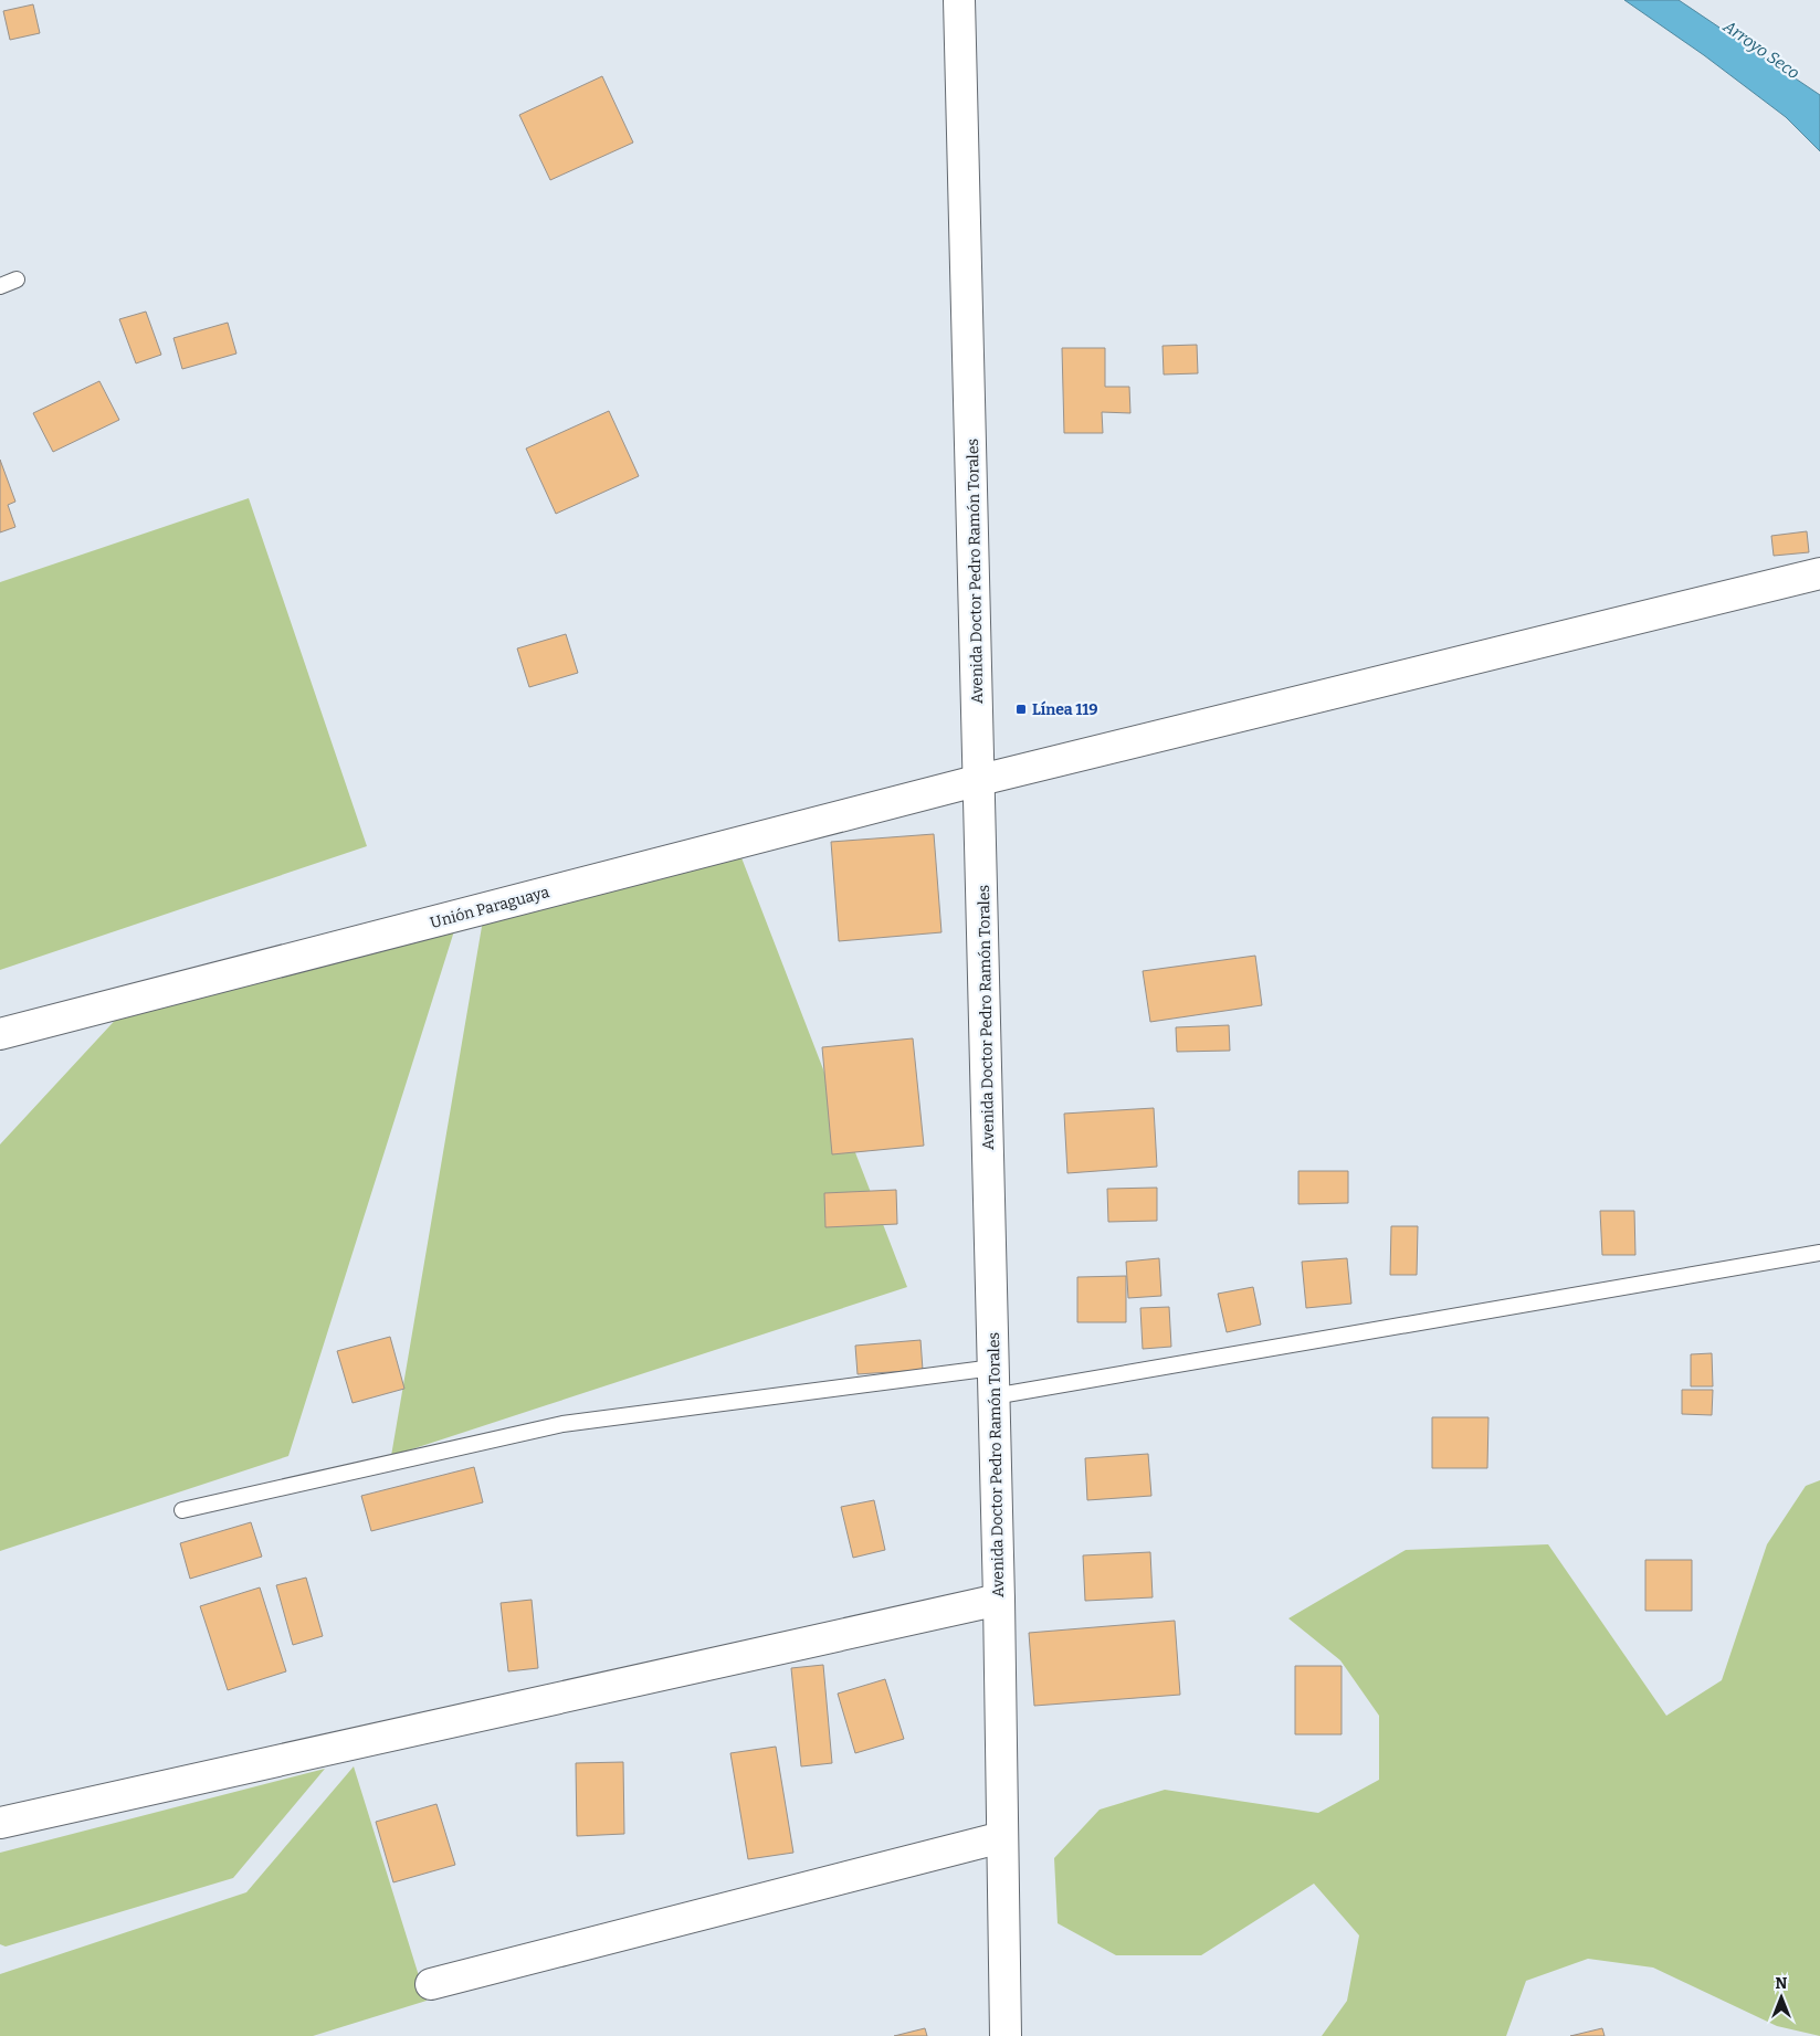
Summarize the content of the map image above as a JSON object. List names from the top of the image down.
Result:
{
  "streets": {
    "street": ["Avenida Doctor Pedro Ramón Torales", "Unión Paraguaya"]
  },
  "crossings": [
    ["Avenida Doctor Pedro Ramón Torales", "Unión Paraguaya"]
  ],
  "water": ["Arroyo Seco"],
  "places": {
    "transit": ["Línea 119"]
  },
  "north": "top"
}
